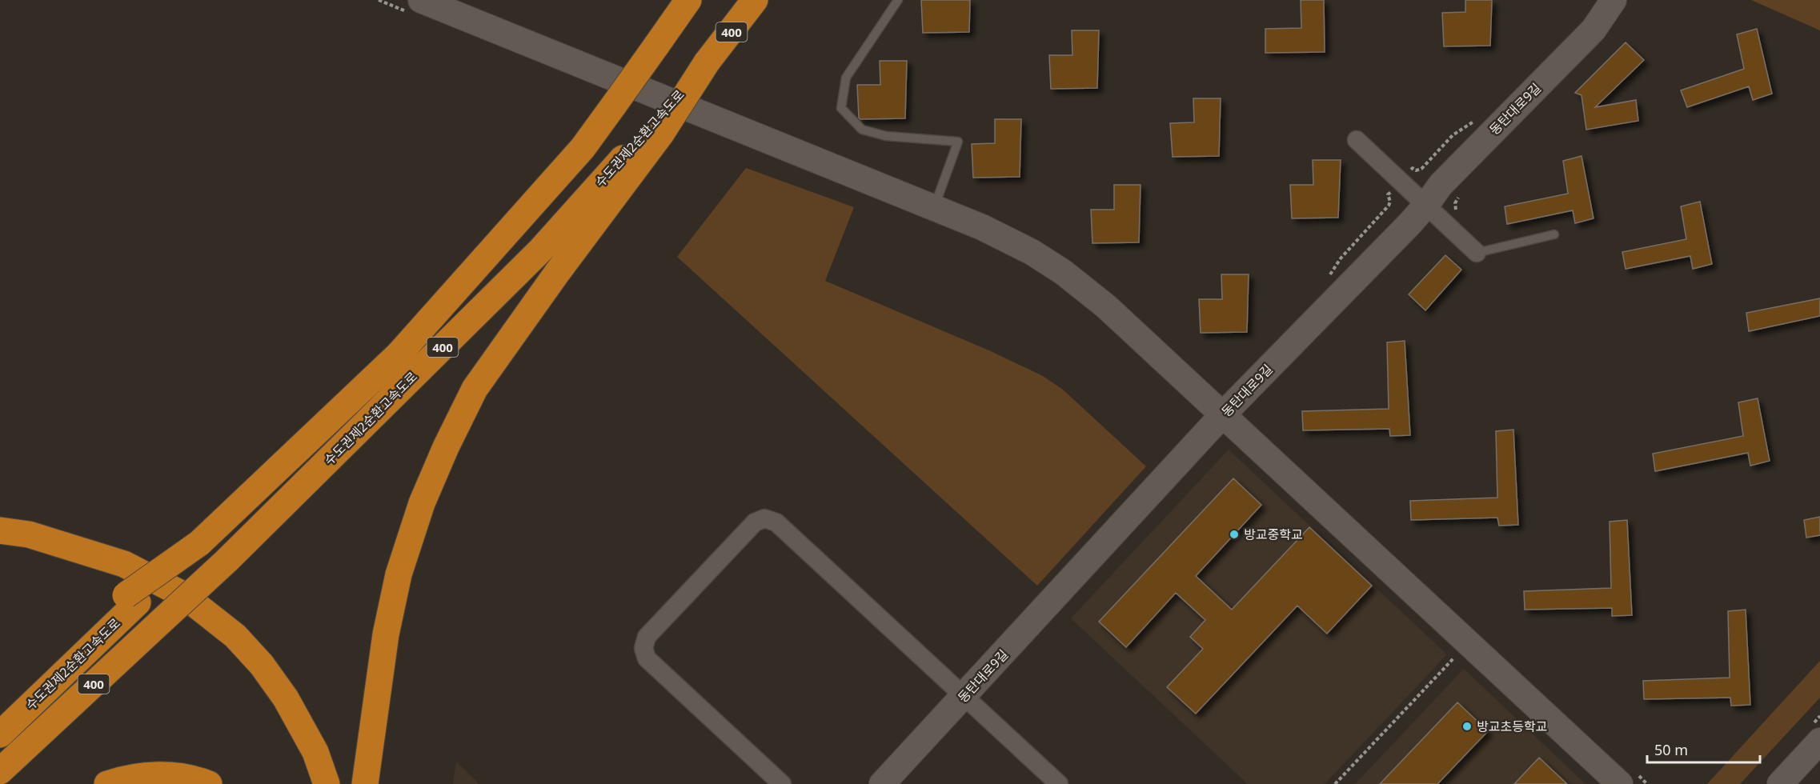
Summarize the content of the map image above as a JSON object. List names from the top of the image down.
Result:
{
  "streets": {
    "highway": ["400", "수도권제2순환고속도로"],
    "street": ["동탄대로9길"]
  },
  "crossings": [
    ["400", "수도권제2순환고속도로"]
  ],
  "places": ["방교중학교", "방교초등학교"],
  "scale_bar": "50 m"
}
